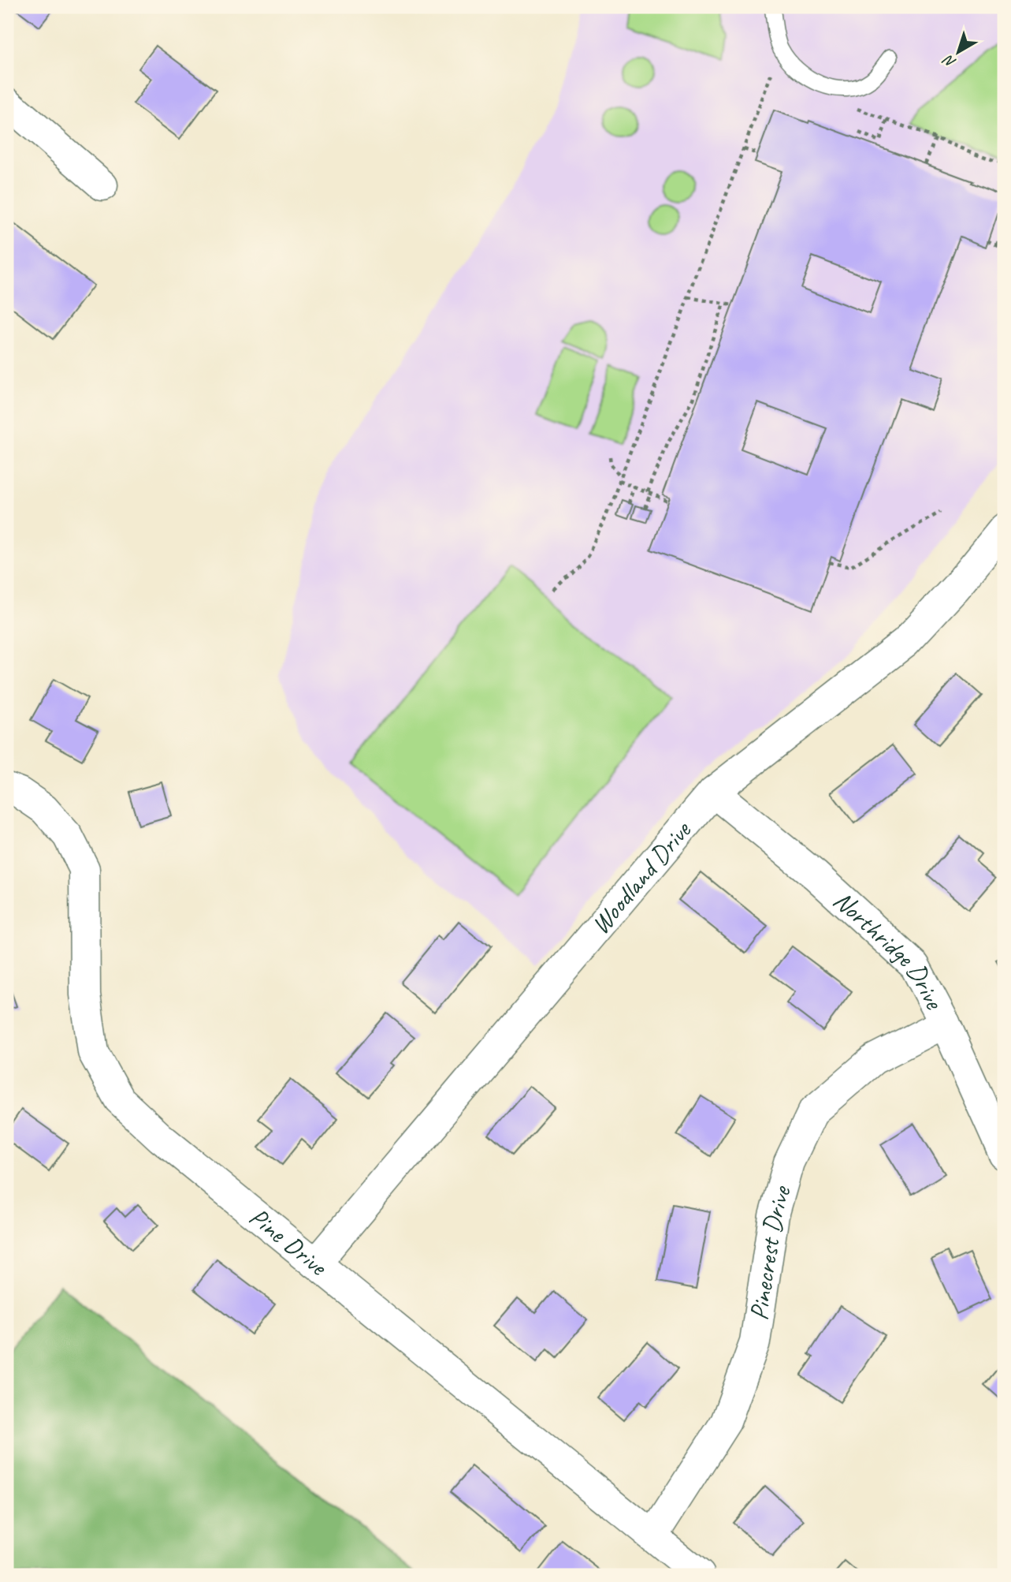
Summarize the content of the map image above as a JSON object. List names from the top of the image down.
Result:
{
  "streets": {
    "street": [
      "Woodland Drive",
      "Northridge Drive",
      "Pine Drive",
      "Pinecrest Drive"
    ]
  },
  "crossings": [
    ["Woodland Drive", "Northridge Drive"],
    ["Woodland Drive", "Pine Drive"],
    ["Northridge Drive", "Pinecrest Drive"],
    ["Pine Drive", "Pinecrest Drive"]
  ],
  "north": "bottom left"
}
